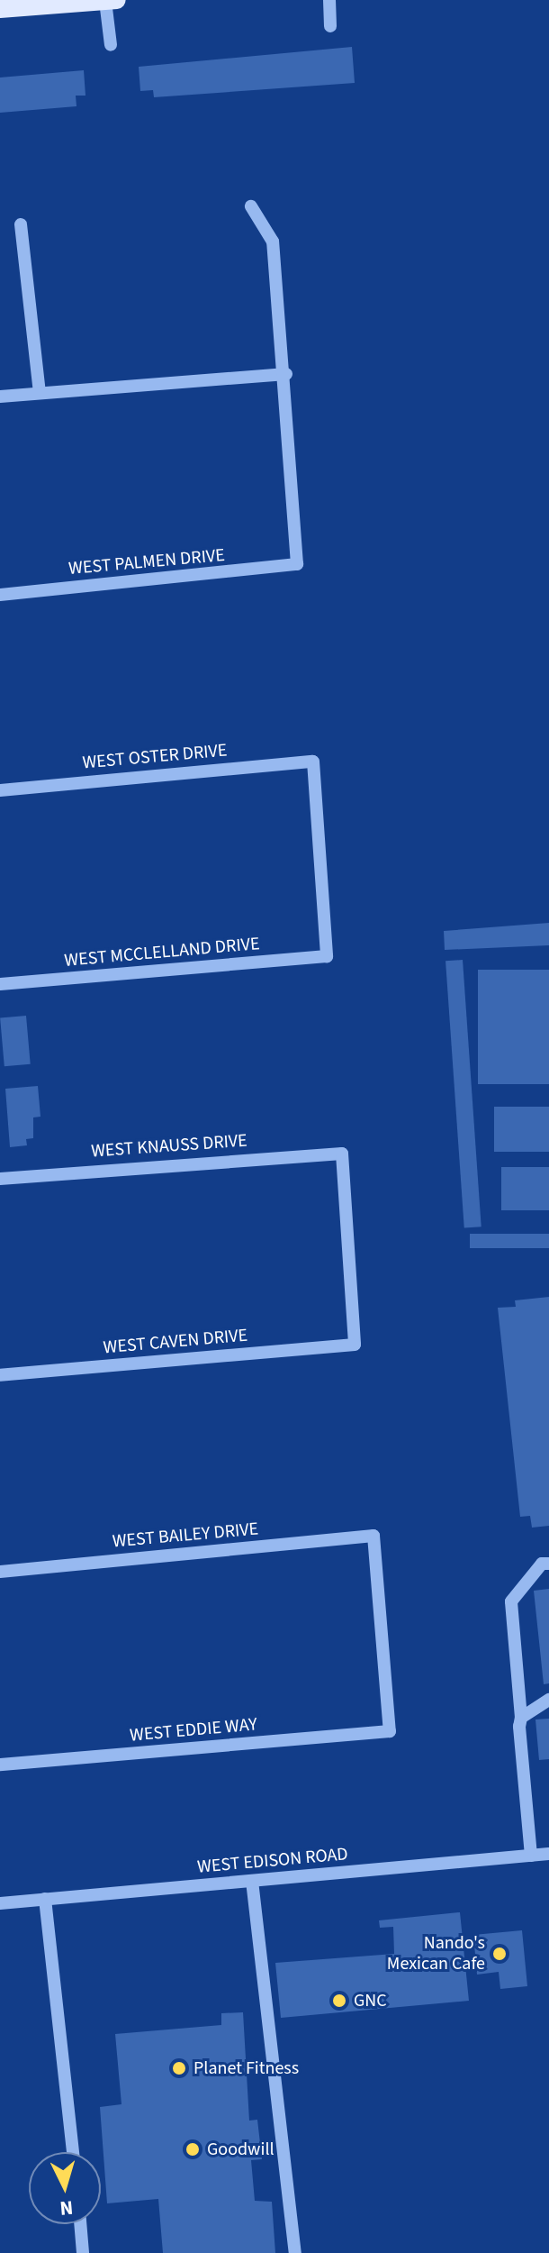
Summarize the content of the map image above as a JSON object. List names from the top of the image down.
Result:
{
  "streets": {
    "street": [
      "WEST PALMEN DRIVE",
      "WEST OSTER DRIVE",
      "WEST MCCLELLAND DRIVE",
      "WEST KNAUSS DRIVE",
      "WEST CAVEN DRIVE",
      "WEST BAILEY DRIVE",
      "WEST EDDIE WAY",
      "WEST EDISON ROAD"
    ]
  },
  "crossings": [
    ["WEST OSTER DRIVE", "WEST MCCLELLAND DRIVE"],
    ["WEST KNAUSS DRIVE", "WEST CAVEN DRIVE"],
    ["WEST BAILEY DRIVE", "WEST EDDIE WAY"]
  ],
  "places": [
    "Nando's Mexican Cafe",
    "GNC",
    "Planet Fitness",
    "Goodwill"
  ],
  "north": "bottom"
}
